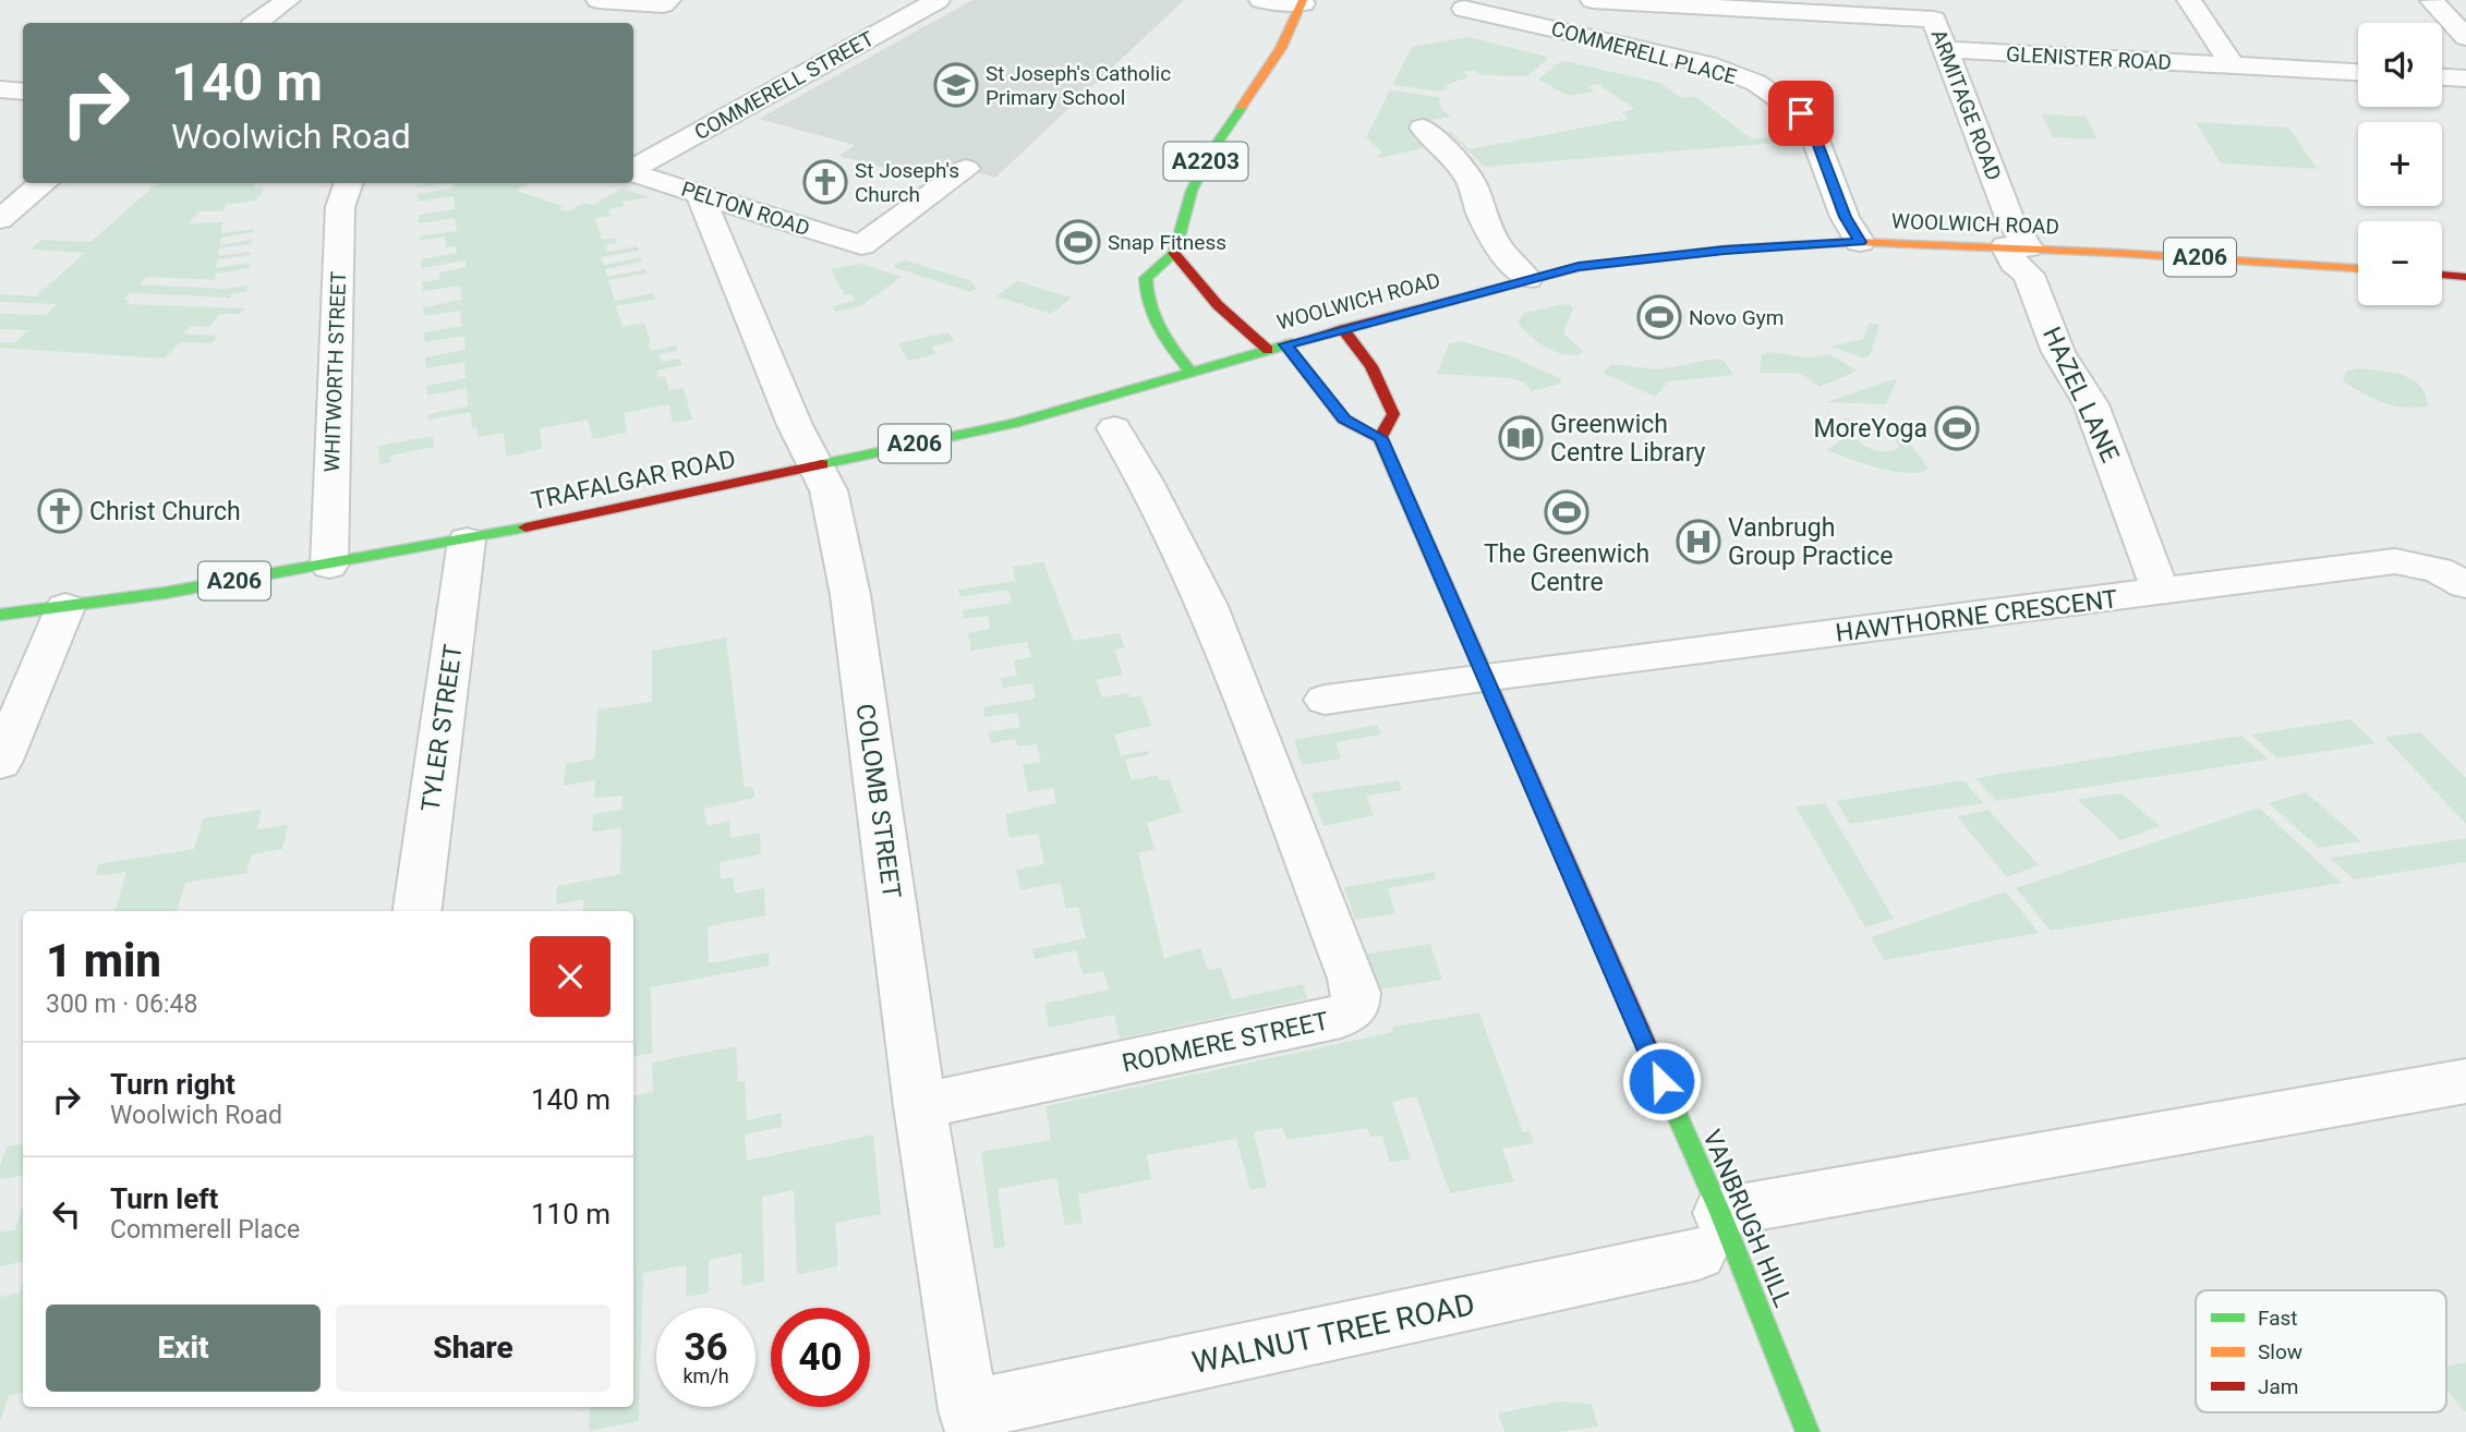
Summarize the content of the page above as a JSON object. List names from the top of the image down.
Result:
{
  "streets": {
    "main road": [
      "A2203",
      "WOOLWICH ROAD",
      "A206",
      "TRAFALGAR ROAD",
      "VANBRUGH HILL"
    ],
    "street": [
      "COMMERELL PLACE",
      "GLENISTER ROAD",
      "COMMERELL STREET",
      "ARMITAGE ROAD",
      "PELTON ROAD",
      "WHITWORTH STREET",
      "HAZEL LANE",
      "HAWTHORNE CRESCENT",
      "TYLER STREET",
      "COLOMB STREET",
      "RODMERE STREET",
      "WALNUT TREE ROAD"
    ]
  },
  "crossings": [
    ["COMMERELL PLACE", "ARMITAGE ROAD"],
    ["COMMERELL PLACE", "WOOLWICH ROAD"],
    ["GLENISTER ROAD", "ARMITAGE ROAD"],
    ["ARMITAGE ROAD", "WOOLWICH ROAD"],
    ["ARMITAGE ROAD", "HAZEL LANE"],
    ["PELTON ROAD", "COLOMB STREET"],
    ["WOOLWICH ROAD", "HAZEL LANE"],
    ["WOOLWICH ROAD", "TRAFALGAR ROAD"],
    ["WHITWORTH STREET", "TRAFALGAR ROAD"],
    ["HAZEL LANE", "HAWTHORNE CRESCENT"],
    ["TRAFALGAR ROAD", "TYLER STREET"],
    ["TRAFALGAR ROAD", "COLOMB STREET"],
    ["HAWTHORNE CRESCENT", "VANBRUGH HILL"],
    ["COLOMB STREET", "RODMERE STREET"],
    ["COLOMB STREET", "WALNUT TREE ROAD"],
    ["VANBRUGH HILL", "WALNUT TREE ROAD"]
  ],
  "places": {
    "school or university": ["St Joseph's Catholic Primary School"],
    "church": ["St Joseph's Church", "Christ Church"],
    "sports": [
      "Snap Fitness",
      "Novo Gym",
      "MoreYoga",
      "The Greenwich Centre"
    ],
    "library": ["Greenwich Centre Library"],
    "hospital": ["Vanbrugh Group Practice"]
  },
  "legend": ["Fast", "Slow", "Jam"],
  "page": {
    "map_buttons": ["+", "−"],
    "turn": ["140 m", "Woolwich Road"],
    "heading": ["1 min", "300 m · 06:48"],
    "list": [
      {
        "name": "Turn right",
        "note": "Woolwich Road",
        "value": "140 m"
      },
      {
        "name": "Turn left",
        "note": "Commerell Place",
        "value": "110 m"
      }
    ],
    "buttons": ["Exit", "Share"],
    "speed": "36 km/h",
    "limit": "40"
  }
}
